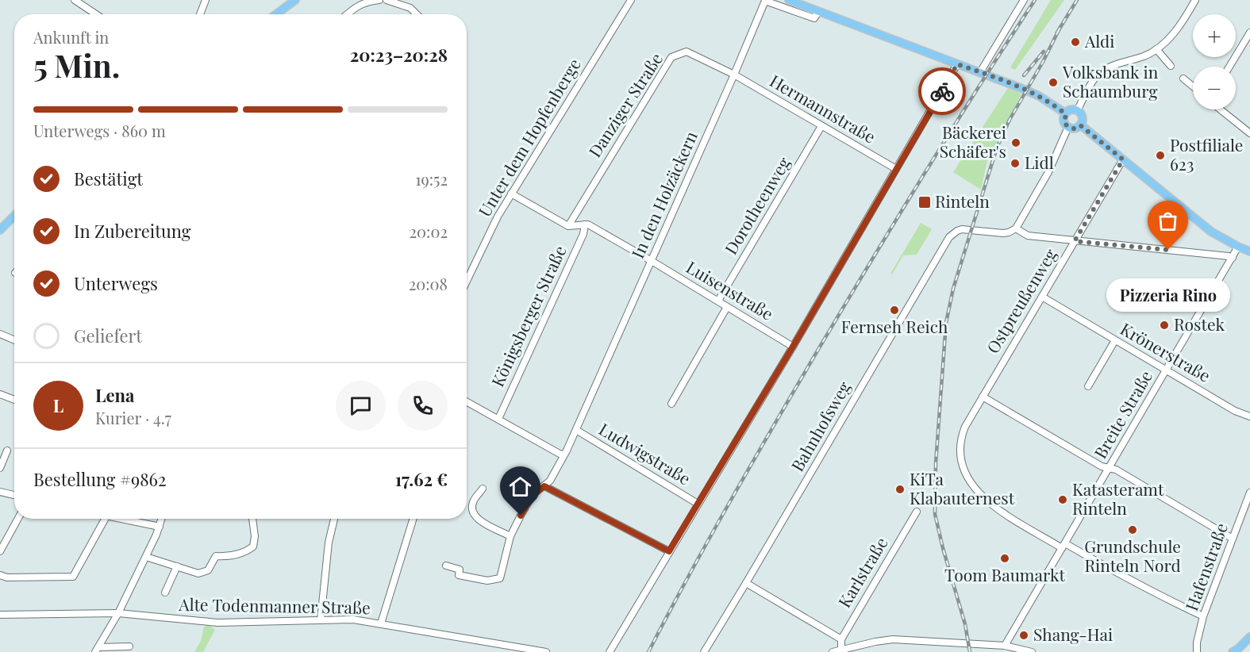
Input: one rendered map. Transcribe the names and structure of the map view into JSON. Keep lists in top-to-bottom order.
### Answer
{
  "streets": {
    "street": [
      "Danziger Straße",
      "Hermannstraße",
      "Unter dem Hopfenberge",
      "In den Holzäckern",
      "Dorotheenweg",
      "Luisenstraße",
      "Ostpreußenweg",
      "Königsberger Straße",
      "Krönerstraße",
      "Breite Straße",
      "Bahnhofsweg",
      "Ludwigstraße",
      "Hafenstraße",
      "Karlstraße",
      "Alte Todenmanner Straße"
    ]
  },
  "crossings": [
    ["Danziger Straße", "Hermannstraße"],
    ["Danziger Straße", "In den Holzäckern"],
    ["Hermannstraße", "In den Holzäckern"],
    ["Hermannstraße", "Dorotheenweg"],
    ["In den Holzäckern", "Luisenstraße"],
    ["In den Holzäckern", "Ludwigstraße"],
    ["Dorotheenweg", "Luisenstraße"],
    ["Luisenstraße", "Königsberger Straße"],
    ["Ostpreußenweg", "Krönerstraße"],
    ["Ostpreußenweg", "Breite Straße"],
    ["Krönerstraße", "Breite Straße"]
  ],
  "places": {
    "other": [
      "Aldi",
      "Volksbank in Schaumburg",
      "Bäckerei Schäfer's",
      "Postfiliale 623",
      "Lidl",
      "Pizzeria Rino",
      "Fernseh Reich",
      "Rostek",
      "KiTa Klabauternest",
      "Katasteramt Rinteln",
      "Grundschule Rinteln Nord",
      "Toom Baumarkt",
      "Shang-Hai"
    ],
    "transit": ["Rinteln"]
  },
  "page": {
    "map_buttons": ["+", "−"],
    "heading": ["5 Min.", "Ankunft in", "20:23–20:28"],
    "panel": [
      "Lena",
      "Kurier · 4.7",
      "Bestellung #9862",
      "17.62 €"
    ],
    "bar": "Unterwegs · 860 m",
    "list": [
      ["Bestätigt", "19:52"],
      ["In Zubereitung", "20:02"],
      ["Unterwegs", "20:08"],
      "Geliefert"
    ],
    "bubble": "Pizzeria Rino",
    "round": "L"
  }
}
